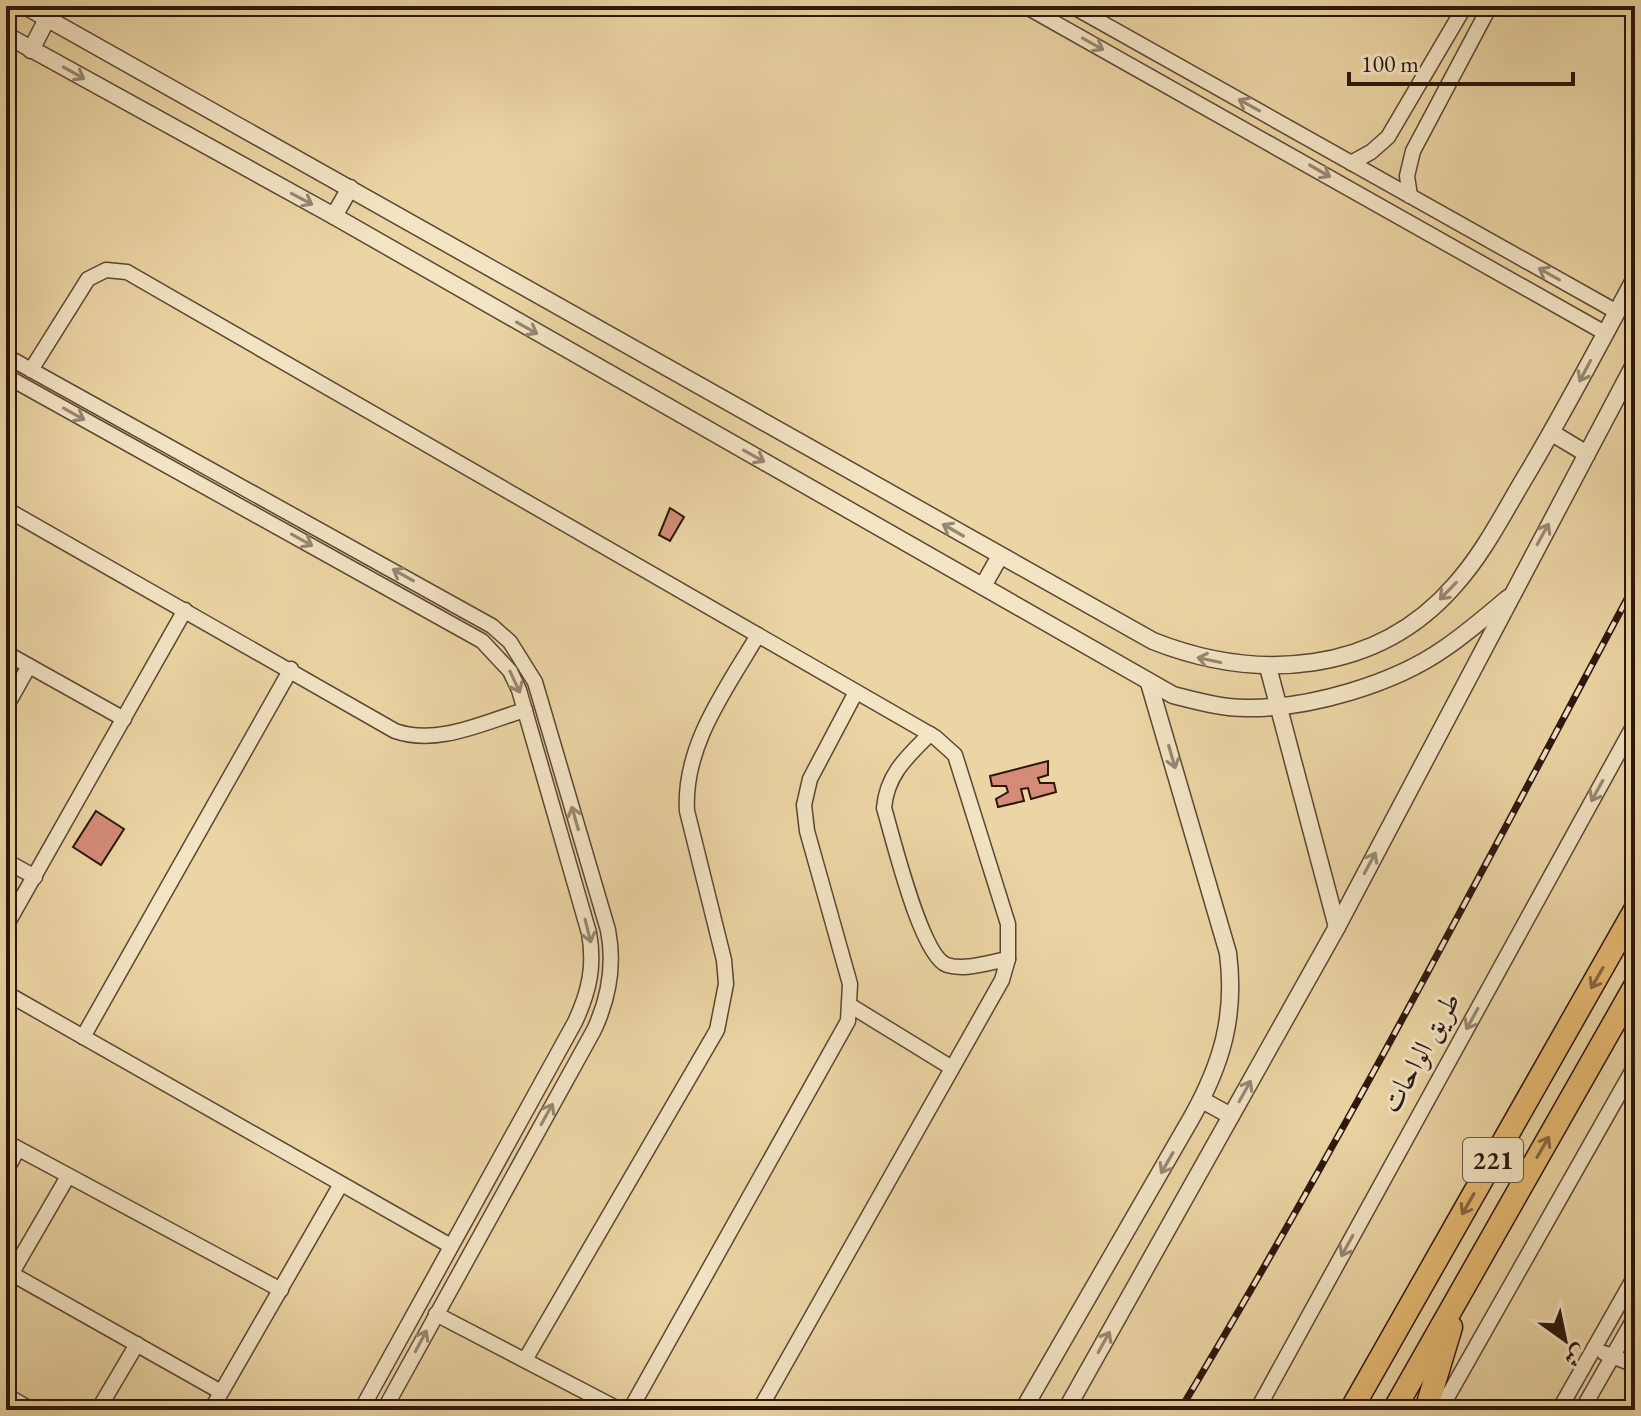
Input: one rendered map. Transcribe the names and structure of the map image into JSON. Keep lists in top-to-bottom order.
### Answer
{
  "streets": {
    "highway": ["221"],
    "street": ["طريق الواحات"]
  },
  "one_way": ["طريق الواحات"],
  "scale_bar": "100 m",
  "north": "bottom right"
}
